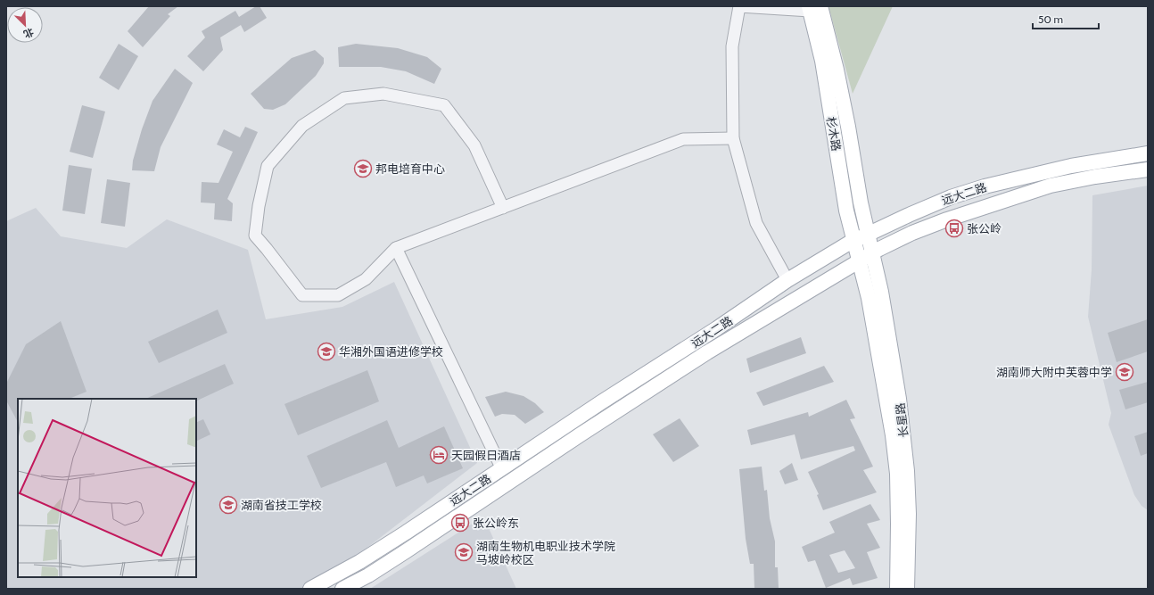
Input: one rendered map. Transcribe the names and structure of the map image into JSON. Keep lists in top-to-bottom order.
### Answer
{
  "streets": {
    "main road": ["杉木路", "远大二路", "长星路"]
  },
  "crossings": [
    ["杉木路", "远大二路"],
    ["杉木路", "长星路"],
    ["远大二路", "长星路"]
  ],
  "places": {
    "school or university": [
      "邦电培育中心",
      "华湘外国语进修学校",
      "湖南师大附中芙蓉中学",
      "湖南省技工学校",
      "湖南生物机电职业技术学院 马坡岭校区"
    ],
    "bus stop": ["张公岭", "张公岭东"],
    "hotel": ["天园假日酒店"]
  },
  "scale_bar": "50 m",
  "north": "bottom right"
}
